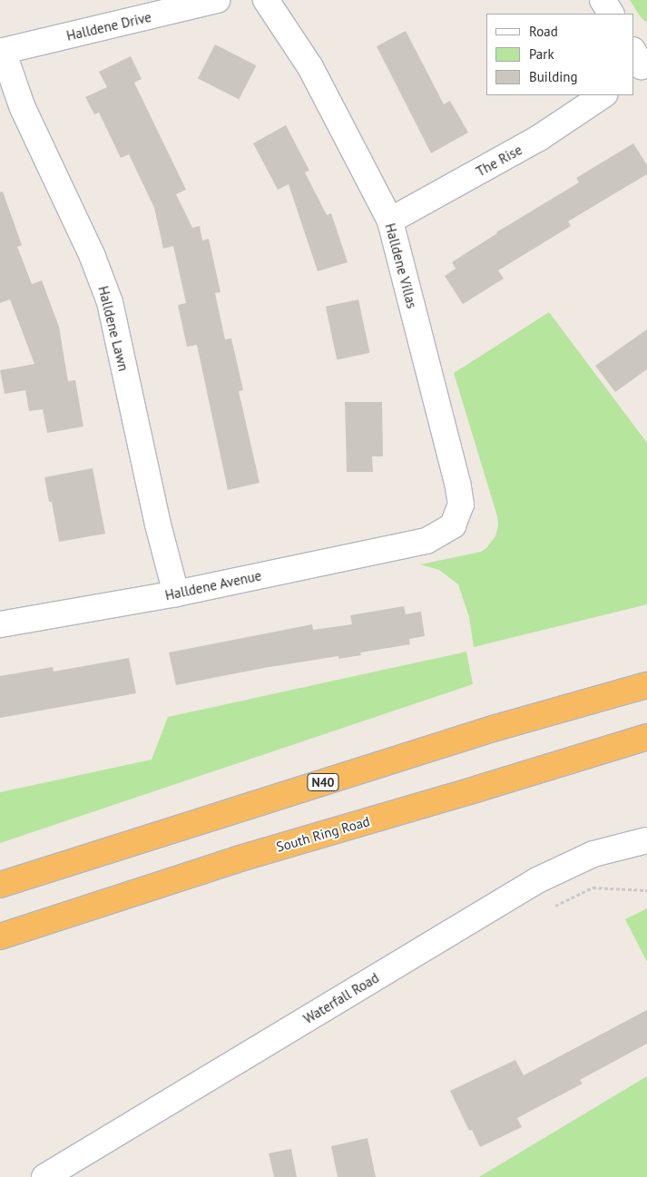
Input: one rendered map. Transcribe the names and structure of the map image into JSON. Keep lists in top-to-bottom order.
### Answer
{
  "streets": {
    "highway": ["N40", "South Ring Road"],
    "street": [
      "Halldene Drive",
      "The Rise",
      "Halldene Villas",
      "Halldene Lawn",
      "Halldene Avenue",
      "Waterfall Road"
    ]
  },
  "crossings": [
    ["Halldene Drive", "Halldene Lawn"],
    ["The Rise", "Halldene Villas"],
    ["Halldene Villas", "Halldene Avenue"],
    ["Halldene Lawn", "Halldene Avenue"]
  ],
  "legend": ["Road", "Park", "Building"]
}
